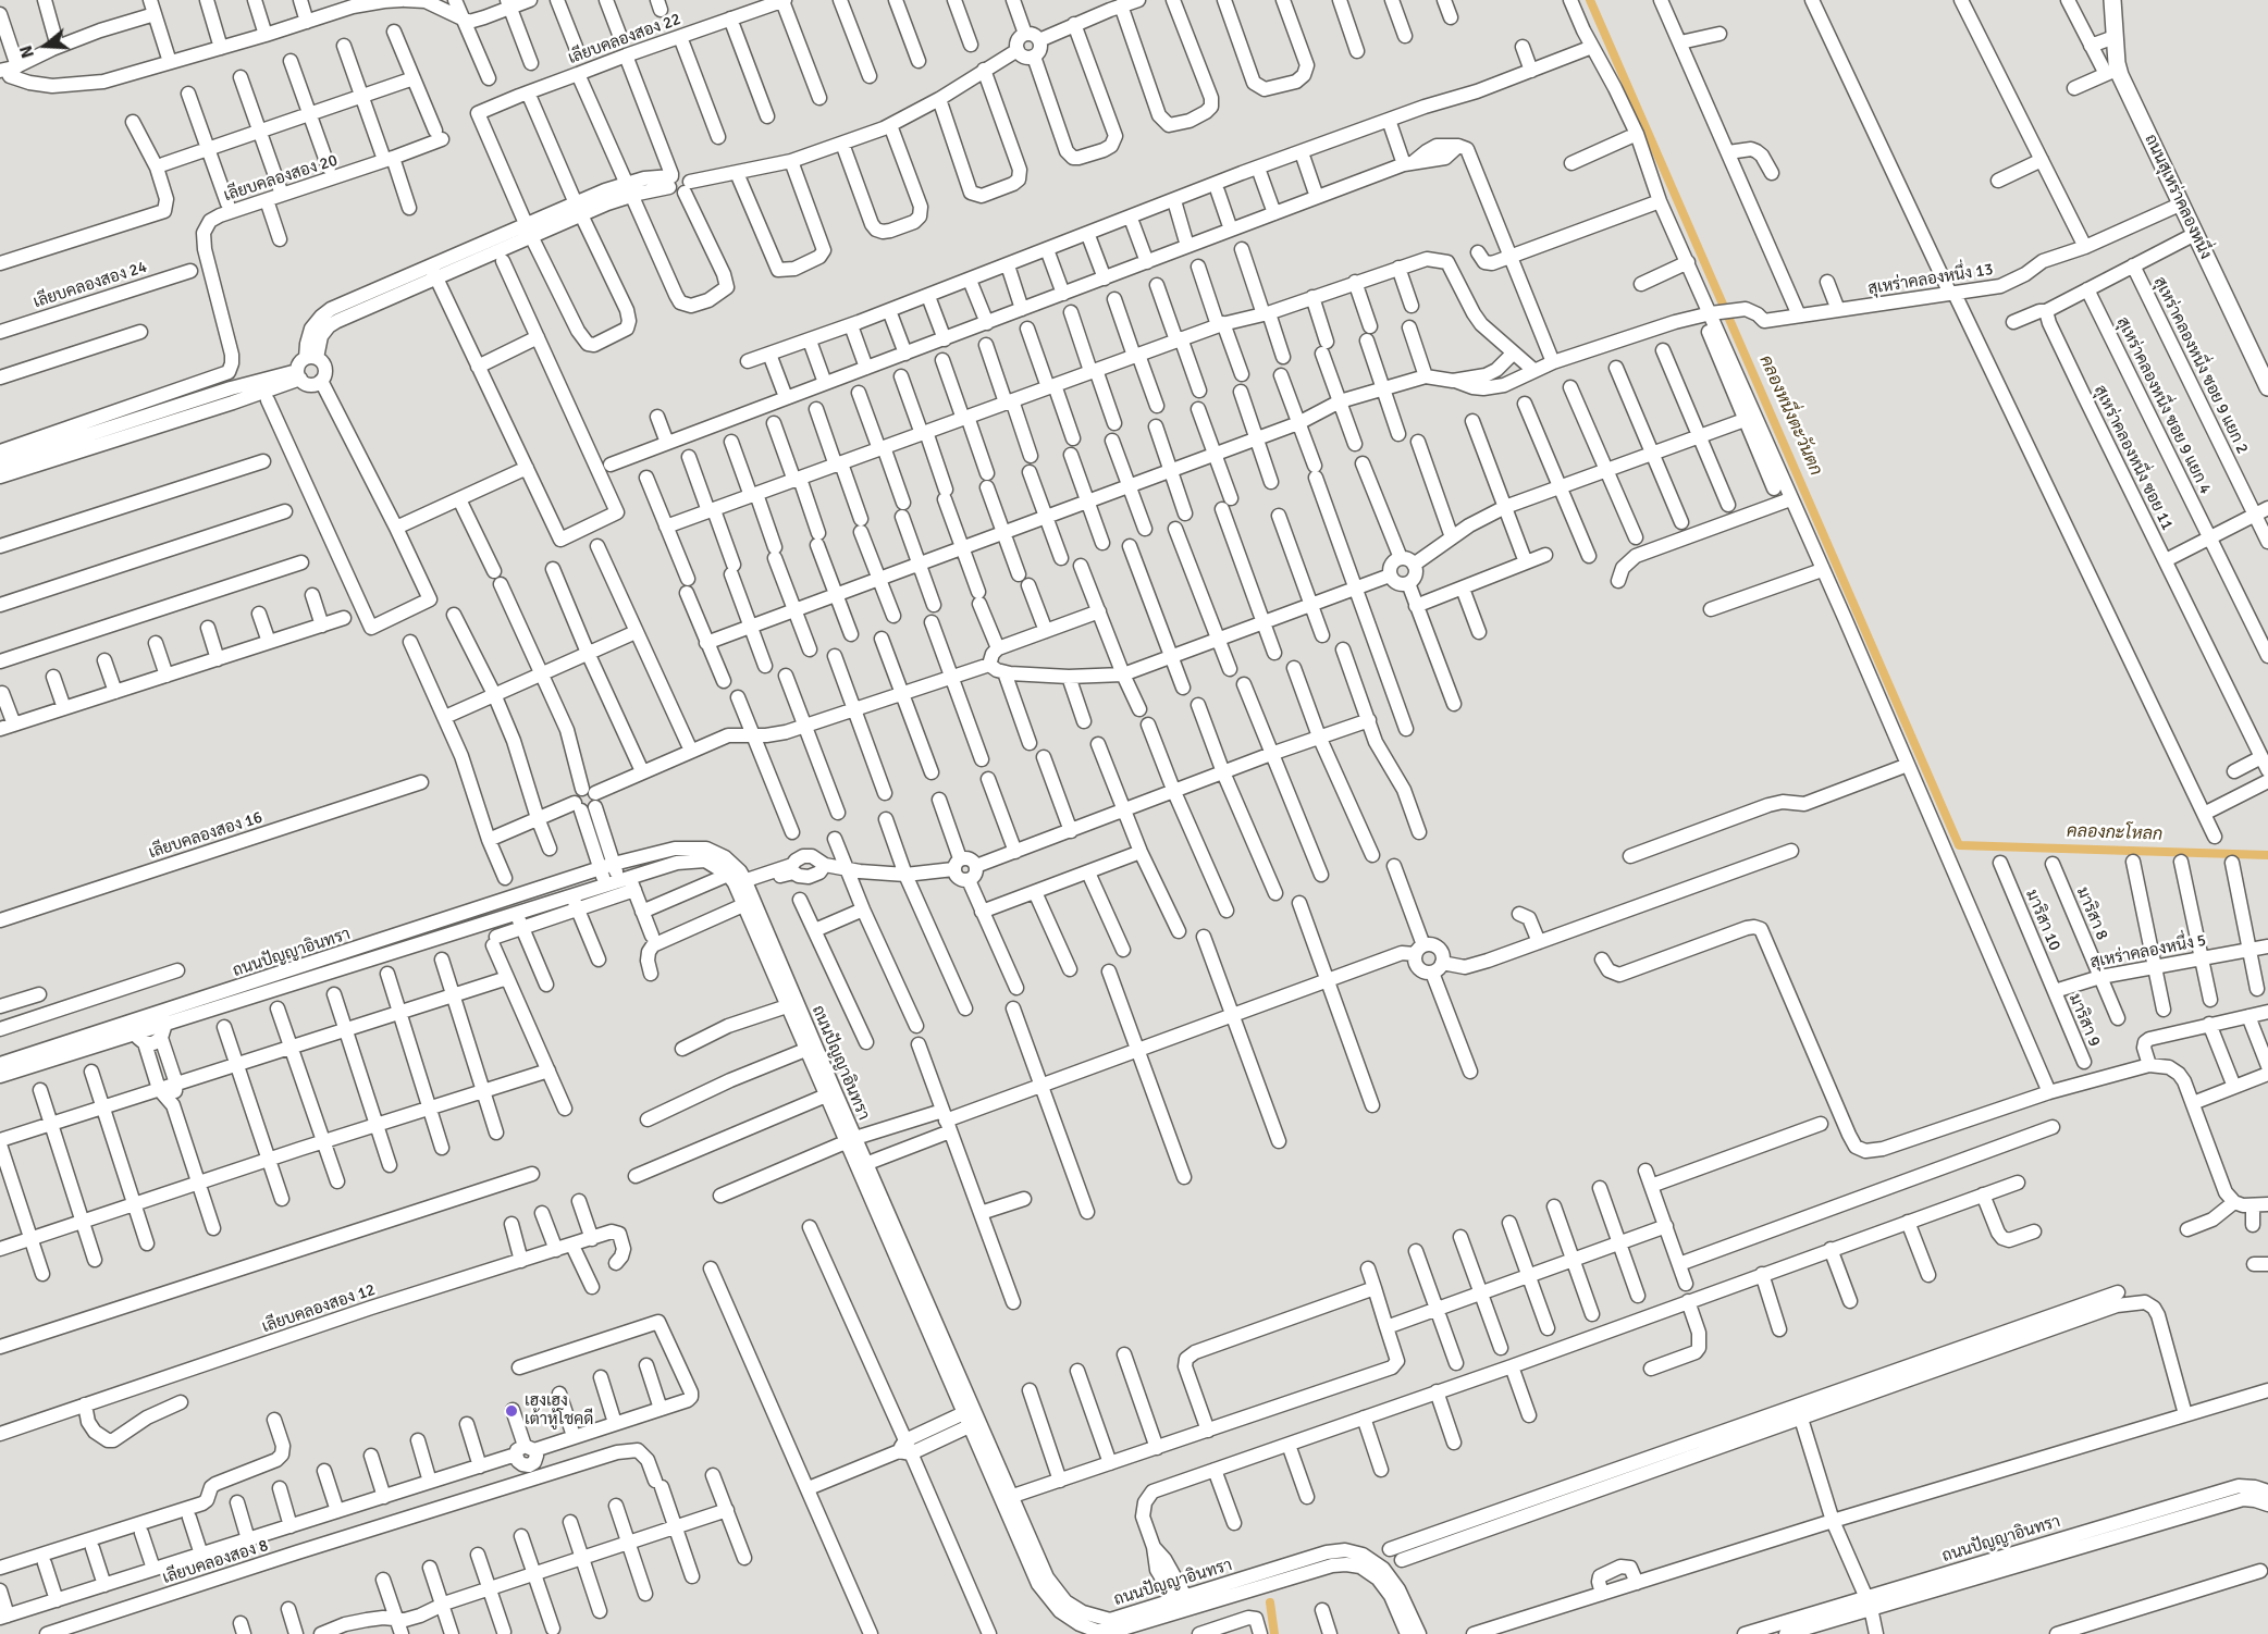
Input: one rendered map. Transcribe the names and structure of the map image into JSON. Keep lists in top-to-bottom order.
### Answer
{
  "streets": {
    "main road": ["ถนนสุเหร่าคลองหนึ่ง"],
    "street": [
      "เลียบคลองสอง 22",
      "เลียบคลองสอง 20",
      "สุเหร่าคลองหนึ่ง 13",
      "เลียบคลองสอง 24",
      "สุเหร่าคลองหนึ่ง ซอย 9 แยก 2",
      "สุเหร่าคลองหนึ่ง ซอย 9 แยก 4",
      "สุเหร่าคลองหนึ่ง ซอย 11",
      "เลียบคลองสอง 16",
      "มาริสา 8",
      "มาริสา 10",
      "สุเหร่าคลองหนึ่ง 5",
      "ถนนปัญญาอินทรา",
      "มาริสา 9",
      "เลียบคลองสอง 12",
      "เลียบคลองสอง 8"
    ]
  },
  "crossings": [
    ["ถนนสุเหร่าคลองหนึ่ง", "สุเหร่าคลองหนึ่ง 13"],
    ["มาริสา 8", "สุเหร่าคลองหนึ่ง 5"],
    ["มาริสา 10", "สุเหร่าคลองหนึ่ง 5"],
    ["มาริสา 10", "มาริสา 9"],
    ["สุเหร่าคลองหนึ่ง 5", "มาริสา 9"]
  ],
  "water": ["คลองหนึ่งตะวันตก", "คลองกะโหลก"],
  "places": ["เฮงเฮง เต้าหู้โชคดี"],
  "north": "left"
}
